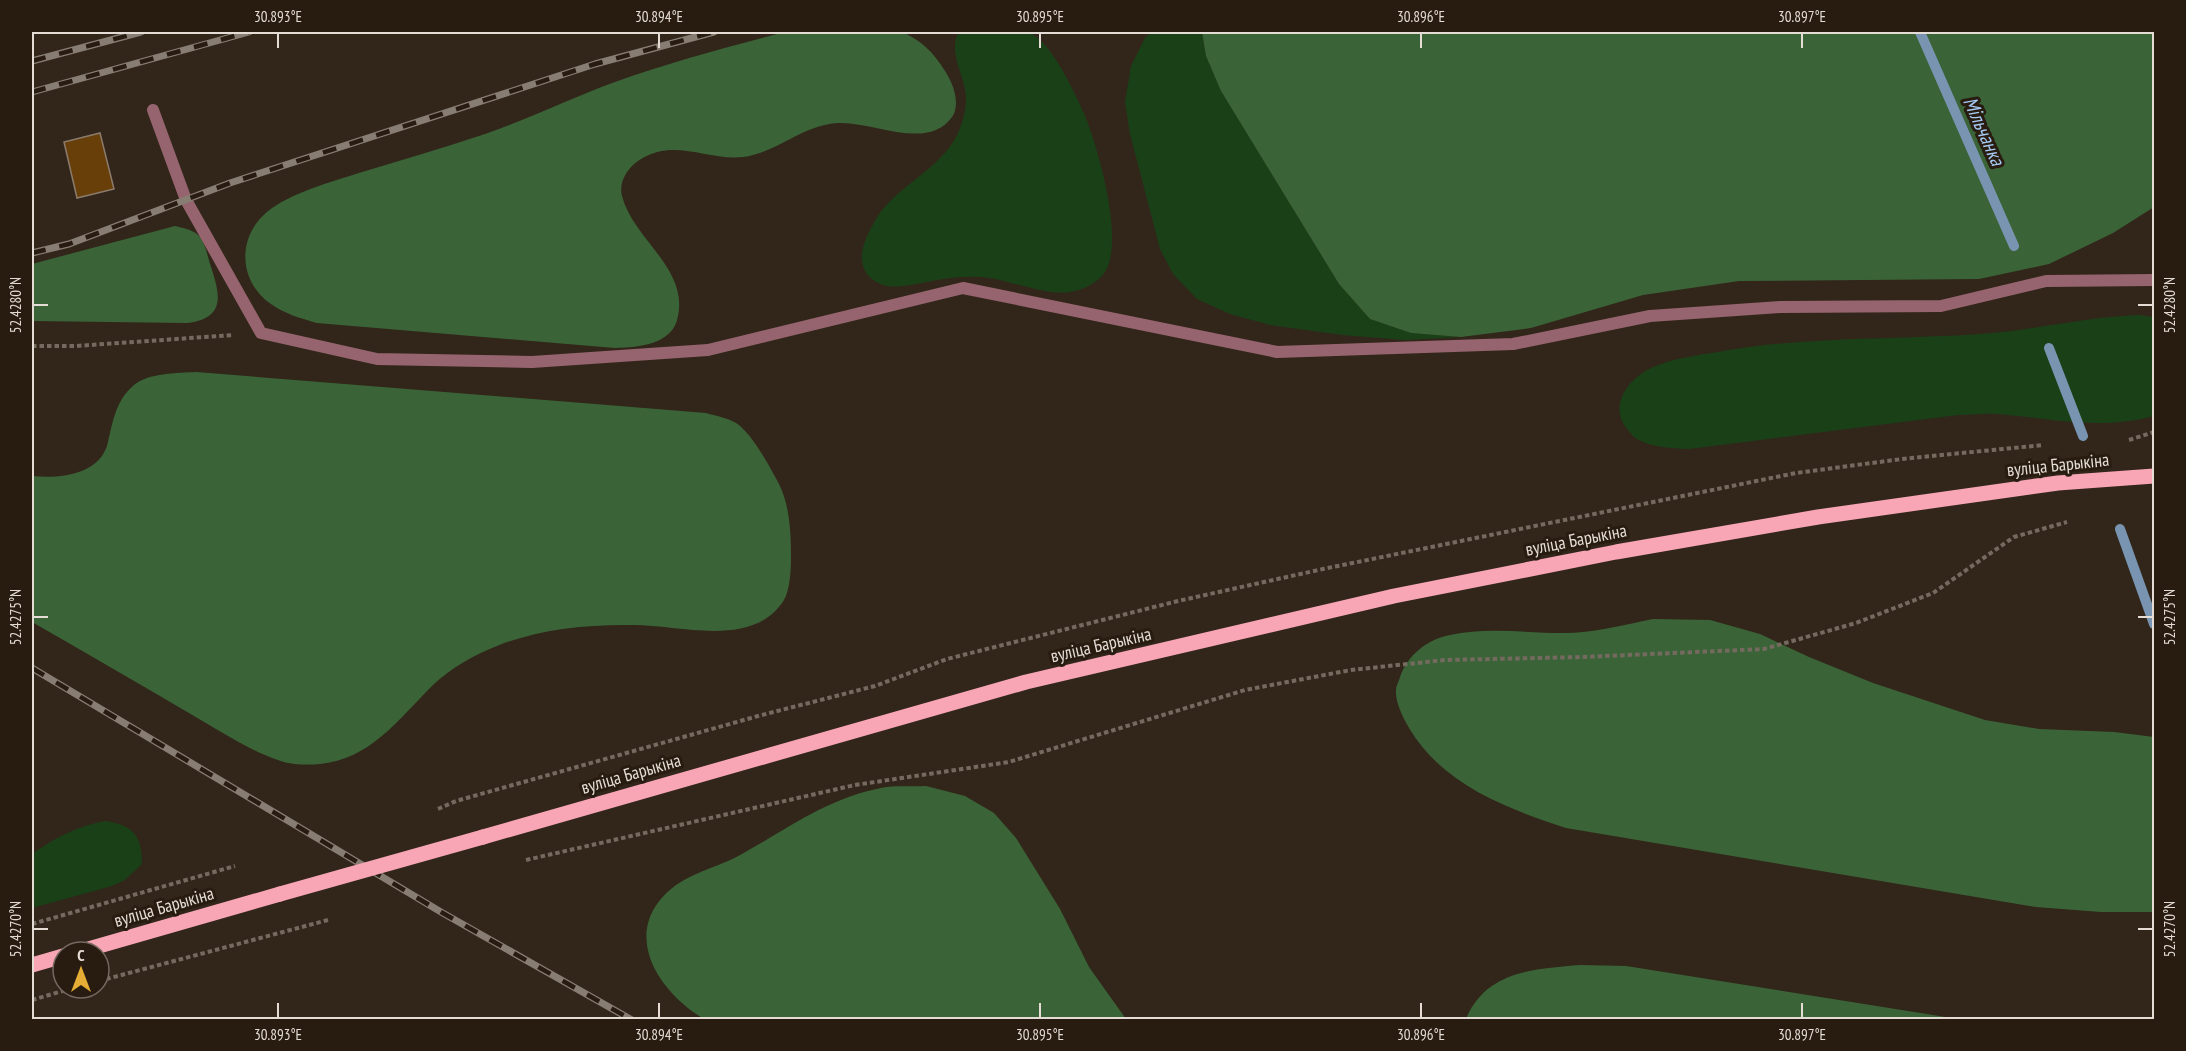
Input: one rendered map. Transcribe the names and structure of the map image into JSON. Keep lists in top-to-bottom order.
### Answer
{
  "streets": {
    "main road": ["вуліца Барыкіна"]
  },
  "water": ["Мільчанка"],
  "north": "top",
  "coordinates": [
    "30.893°E",
    "30.894°E",
    "30.895°E",
    "30.896°E",
    "30.897°E",
    "52.4280°N",
    "52.4275°N",
    "52.4270°N"
  ]
}
